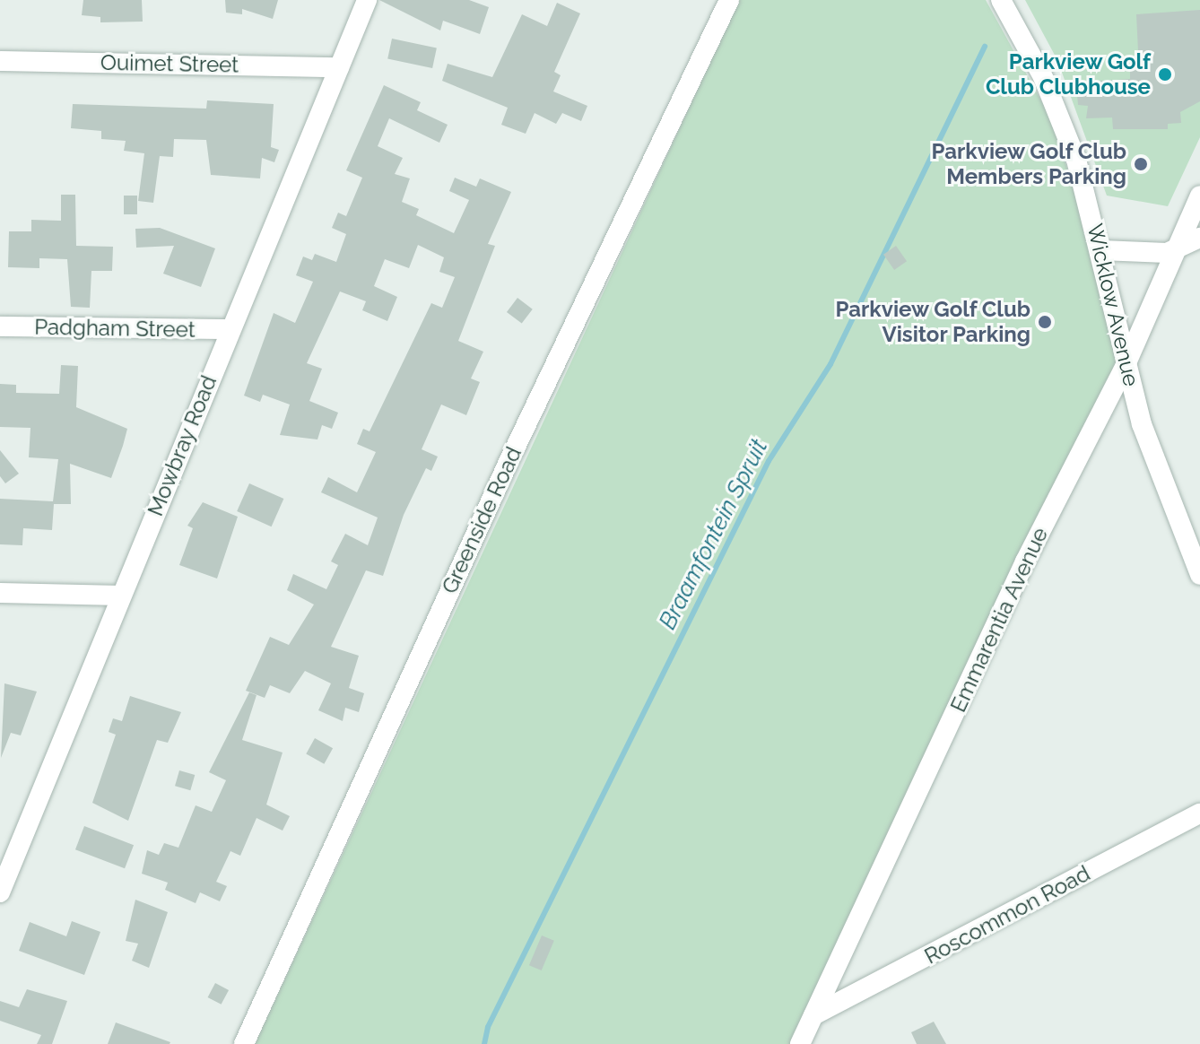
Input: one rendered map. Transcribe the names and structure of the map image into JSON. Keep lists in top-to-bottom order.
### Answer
{
  "streets": {
    "street": [
      "Ouimet Street",
      "Wicklow Avenue",
      "Padgham Street",
      "Mowbray Road",
      "Greenside Road",
      "Emmarentia Avenue",
      "Roscommon Road"
    ]
  },
  "crossings": [
    ["Ouimet Street", "Mowbray Road"],
    ["Wicklow Avenue", "Emmarentia Avenue"],
    ["Padgham Street", "Mowbray Road"],
    ["Emmarentia Avenue", "Roscommon Road"]
  ],
  "water": ["Braamfontein Spruit"],
  "places": ["Parkview Golf Club Clubhouse", "Parkview Golf Club Members Parking", "Parkview Golf Club Visitor Parking"]
}
